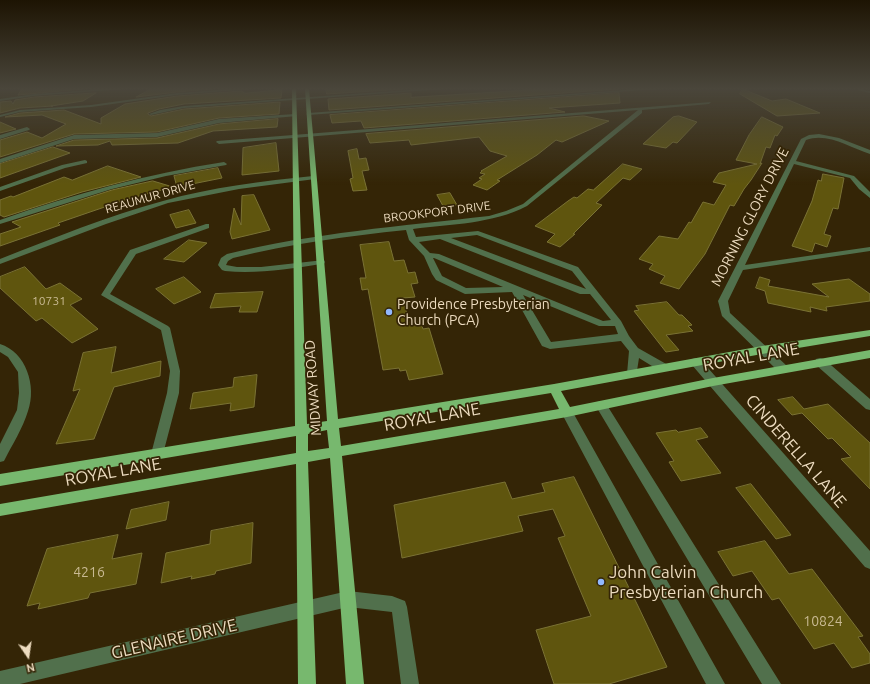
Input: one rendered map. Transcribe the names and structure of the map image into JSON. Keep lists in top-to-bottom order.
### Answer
{
  "streets": {
    "main road": ["ROYAL LANE", "MIDWAY ROAD"],
    "street": [
      "REAUMUR DRIVE",
      "BROOKPORT DRIVE",
      "MORNING GLORY DRIVE",
      "CINDERELLA LANE",
      "GLENAIRE DRIVE"
    ]
  },
  "crossings": [
    ["REAUMUR DRIVE", "MIDWAY ROAD"],
    ["BROOKPORT DRIVE", "MIDWAY ROAD"],
    ["MORNING GLORY DRIVE", "ROYAL LANE"],
    ["ROYAL LANE", "MIDWAY ROAD"],
    ["ROYAL LANE", "CINDERELLA LANE"],
    ["MIDWAY ROAD", "GLENAIRE DRIVE"]
  ],
  "places": ["Providence Presbyterian Church (PCA)", "John Calvin Presbyterian Church"],
  "house_numbers": ["10731", "4216", "10824"],
  "north": "bottom"
}
